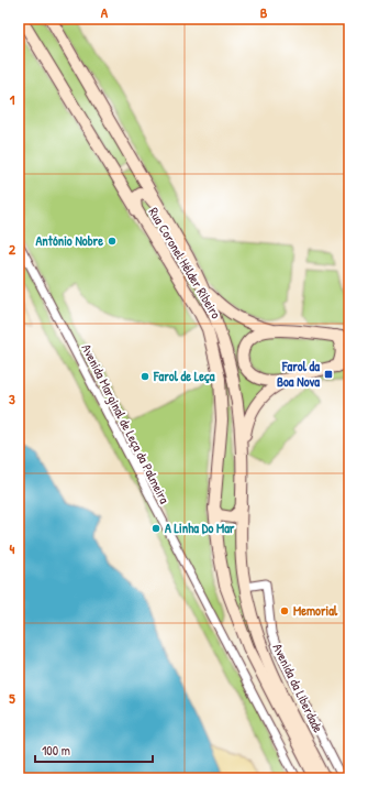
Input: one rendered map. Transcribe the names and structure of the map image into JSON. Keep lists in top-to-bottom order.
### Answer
{
  "streets": {
    "main road": ["Rua Coronel Hélder Ribeiro", "Avenida da Liberdade"],
    "street": ["Avenida Marginal de Leça da Palmeira"]
  },
  "crossings": [
    ["Rua Coronel Hélder Ribeiro", "Avenida da Liberdade"]
  ],
  "places": {
    "other": [
      "António Nobre",
      "Farol de Leça",
      "A Linha Do Mar",
      "Memorial"
    ],
    "transit": ["Farol da Boa Nova"]
  },
  "scale_bar": "100 m",
  "grid": {
    "columns": ["A", "B"],
    "rows": [
      "1",
      "2",
      "3",
      "4",
      "5"
    ]
  }
}
